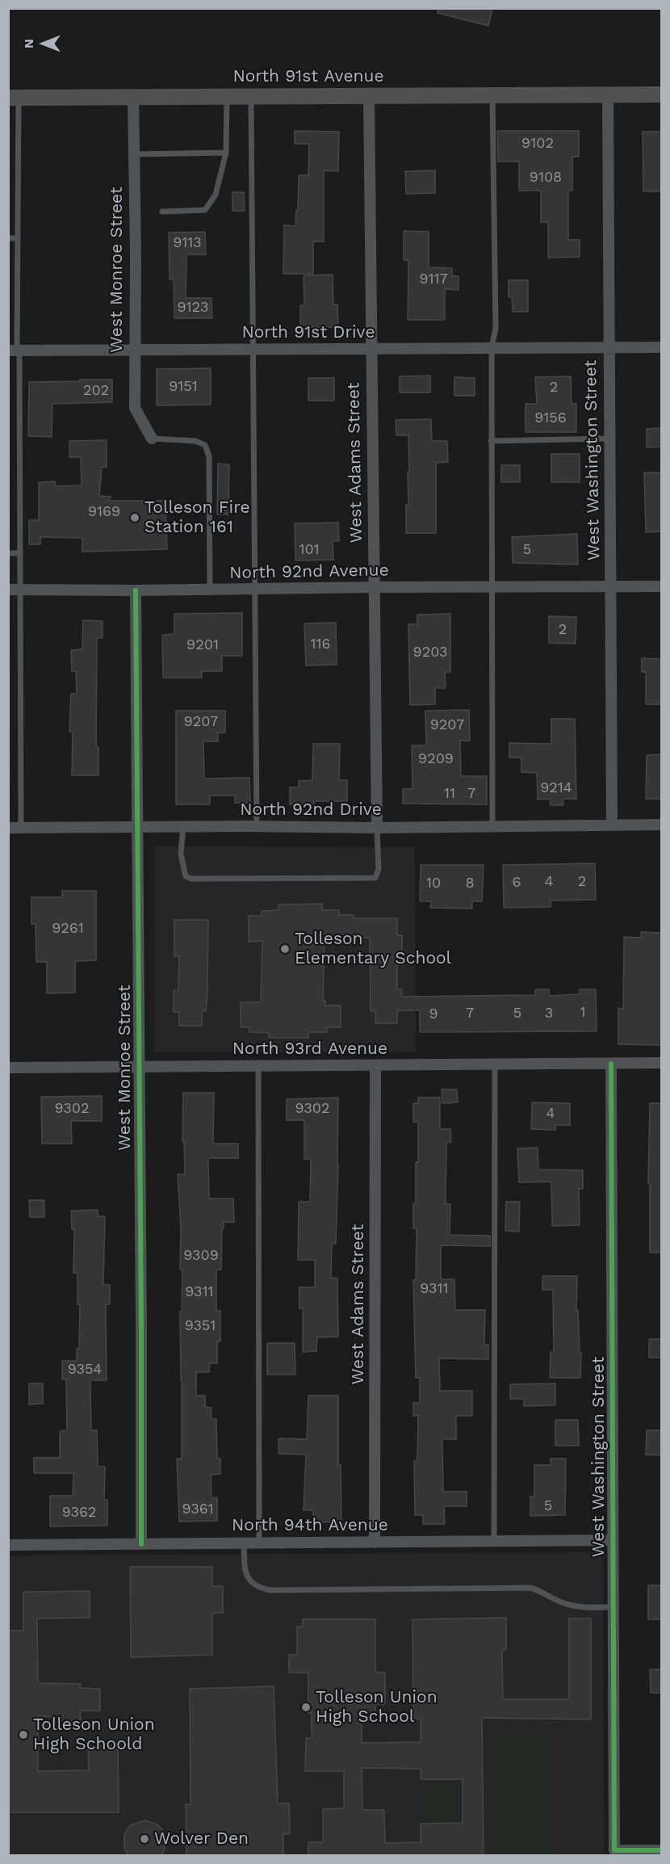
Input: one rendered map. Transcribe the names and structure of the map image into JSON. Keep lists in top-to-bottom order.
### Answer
{
  "streets": {
    "main road": ["North 91st Avenue"],
    "street": [
      "West Monroe Street",
      "North 91st Drive",
      "West Washington Street",
      "West Adams Street",
      "North 92nd Avenue",
      "North 92nd Drive",
      "North 93rd Avenue",
      "North 94th Avenue"
    ]
  },
  "crossings": [
    ["North 91st Avenue", "West Monroe Street"],
    ["North 91st Avenue", "West Washington Street"],
    ["North 91st Avenue", "West Adams Street"],
    ["West Monroe Street", "North 91st Drive"],
    ["West Monroe Street", "North 92nd Avenue"],
    ["West Monroe Street", "North 92nd Drive"],
    ["West Monroe Street", "North 93rd Avenue"],
    ["West Monroe Street", "North 94th Avenue"],
    ["North 91st Drive", "West Washington Street"],
    ["North 91st Drive", "West Adams Street"],
    ["West Washington Street", "North 92nd Avenue"],
    ["West Washington Street", "North 92nd Drive"],
    ["West Washington Street", "North 93rd Avenue"],
    ["West Washington Street", "North 94th Avenue"],
    ["West Adams Street", "North 92nd Avenue"],
    ["West Adams Street", "North 92nd Drive"],
    ["West Adams Street", "North 93rd Avenue"],
    ["West Adams Street", "North 94th Avenue"]
  ],
  "places": [
    "Tolleson Fire Station 161",
    "Tolleson Elementary School",
    "Tolleson Union High School",
    "Tolleson Union High Schoold",
    "Wolver Den"
  ],
  "house_numbers": [
    "9102",
    "9108",
    "9113",
    "9117",
    "9123",
    "9151",
    "2",
    "202",
    "9156",
    "9169",
    "101",
    "5",
    "2",
    "116",
    "9201",
    "9203",
    "9207",
    "9207",
    "9209",
    "9214",
    "11",
    "7",
    "4",
    "2",
    "6",
    "10",
    "8",
    "9261",
    "1",
    "7",
    "5",
    "3",
    "9",
    "9302",
    "9302",
    "4",
    "9309",
    "9311",
    "9311",
    "9351",
    "9354",
    "5",
    "9361",
    "9362"
  ],
  "north": "left"
}
